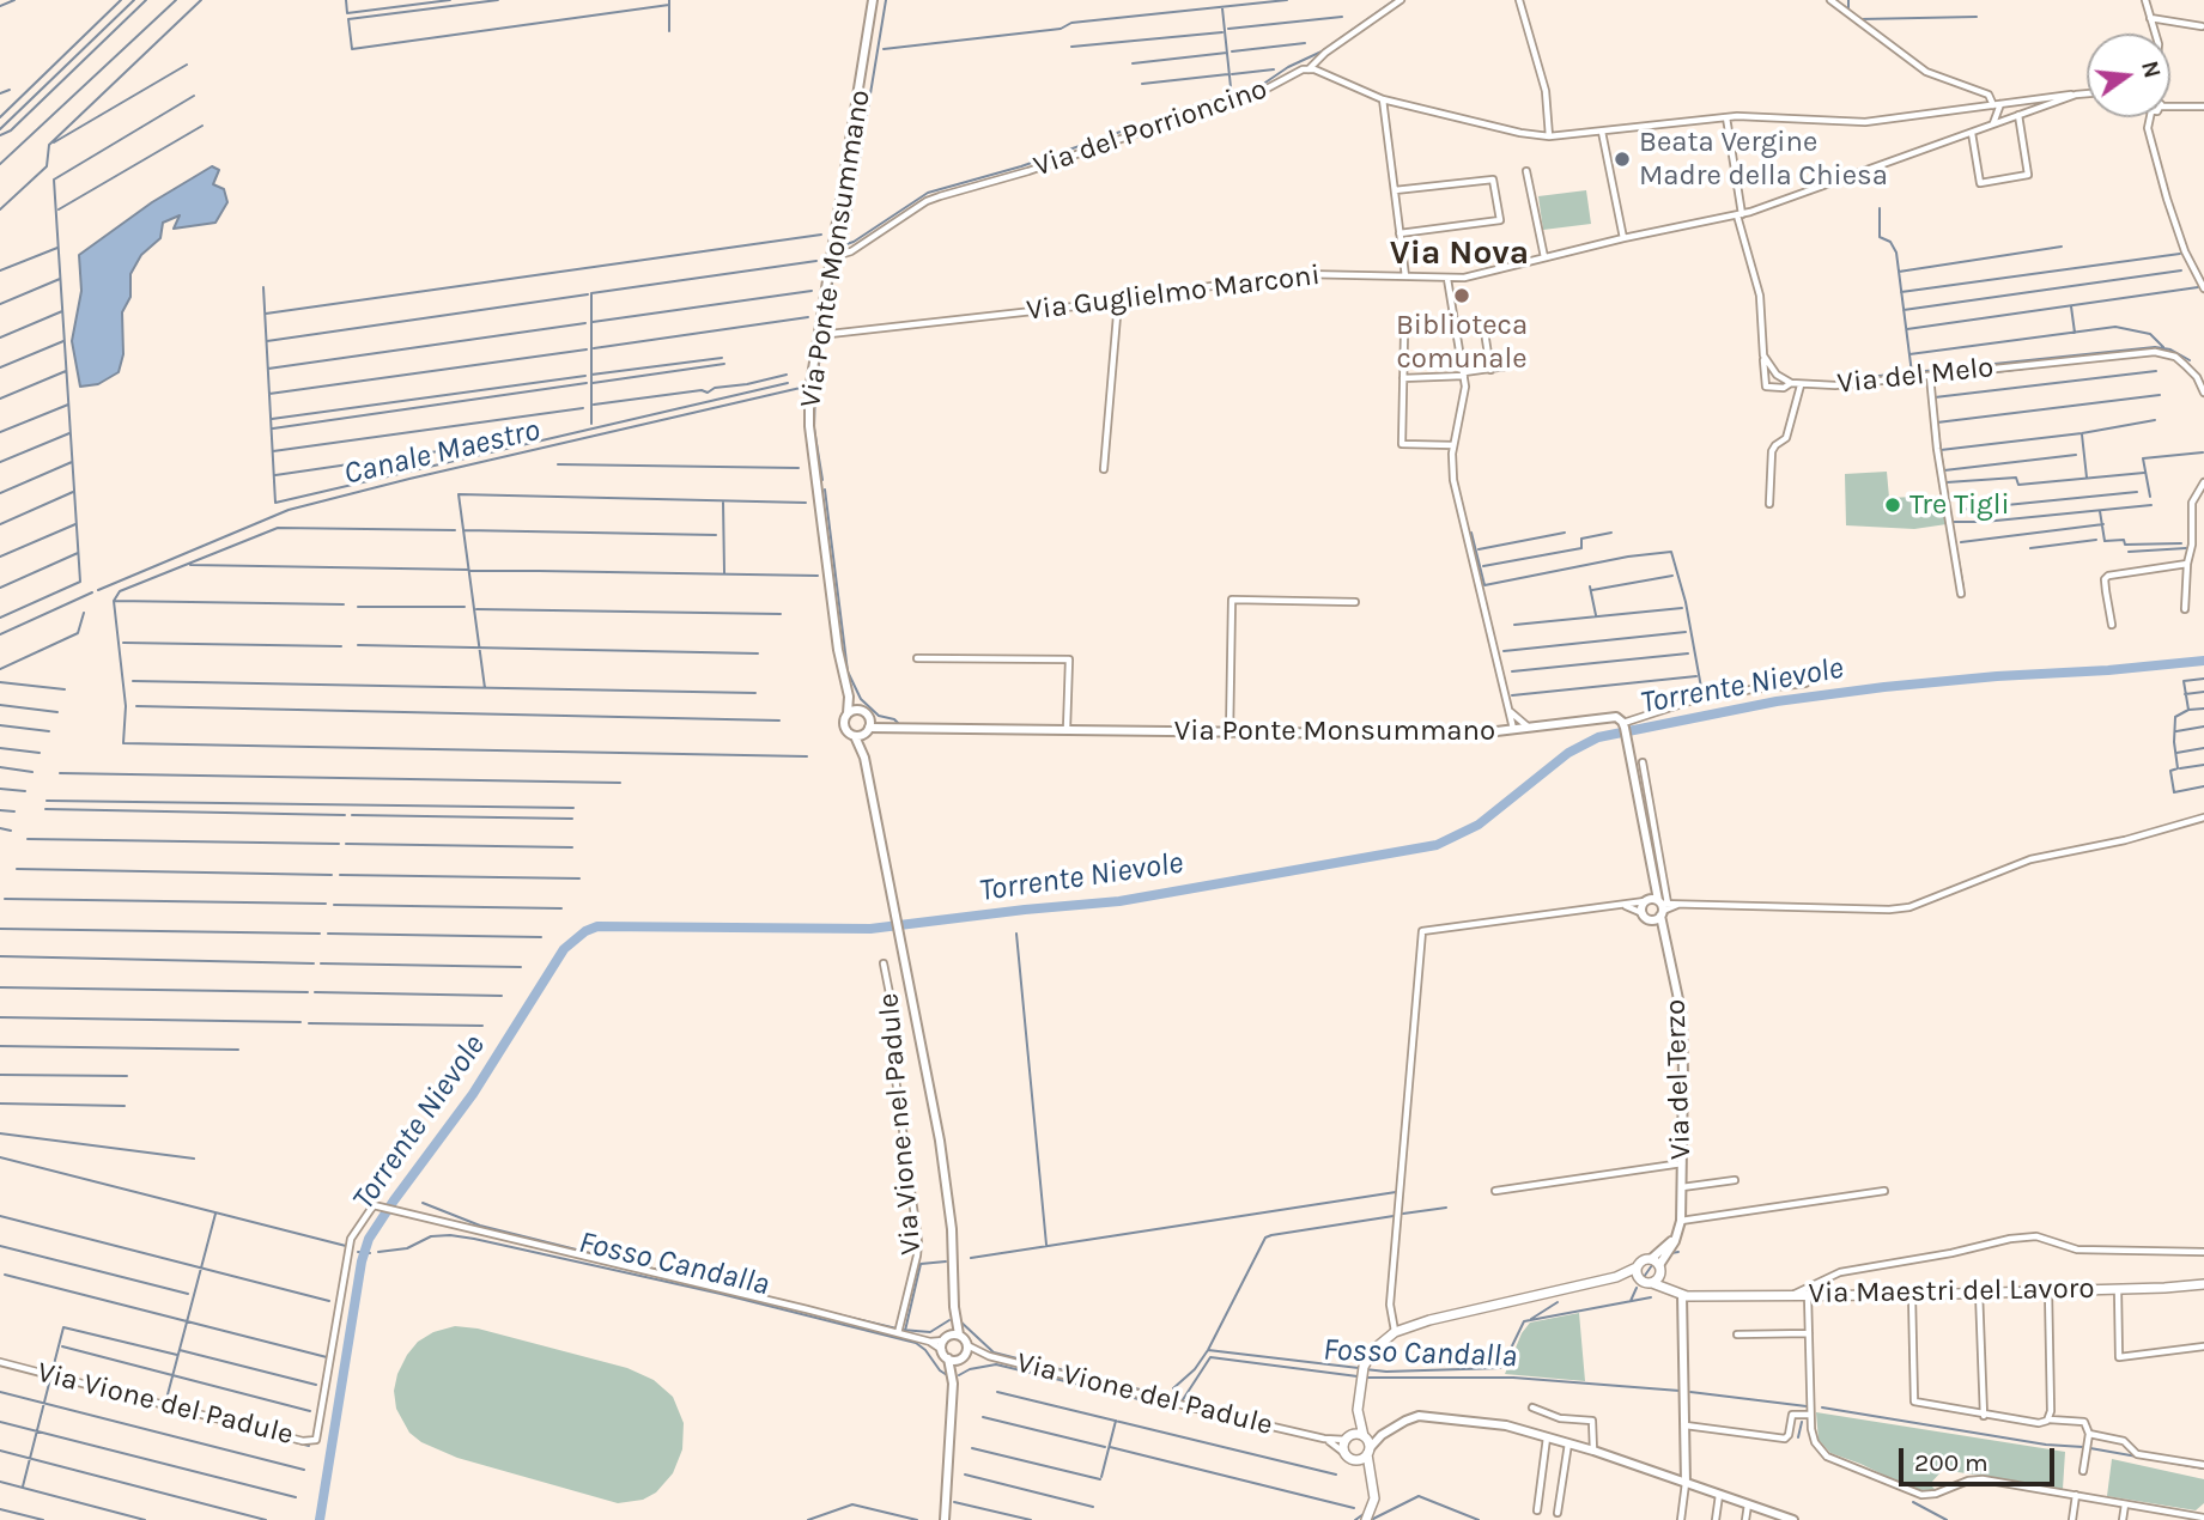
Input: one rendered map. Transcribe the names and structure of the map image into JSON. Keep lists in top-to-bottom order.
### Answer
{
  "streets": {
    "main road": ["Via Maestri del Lavoro"],
    "street": [
      "Via del Porrioncino",
      "Via Ponte Monsummano",
      "Via Guglielmo Marconi",
      "Via del Melo",
      "Via del Terzo",
      "Via Vione nel Padule",
      "Via Vione del Padule"
    ]
  },
  "crossings": [
    ["Via del Porrioncino", "Via Ponte Monsummano"],
    ["Via Ponte Monsummano", "Via Guglielmo Marconi"],
    ["Via Vione nel Padule", "Via Vione del Padule"]
  ],
  "districts": ["Via Nova"],
  "water": ["Canale Maestro", "Torrente Nievole", "Fosso Candalla"],
  "places": ["Beata Vergine Madre della Chiesa", "Biblioteca comunale", "Tre Tigli"],
  "scale_bar": "200 m",
  "north": "right"
}
